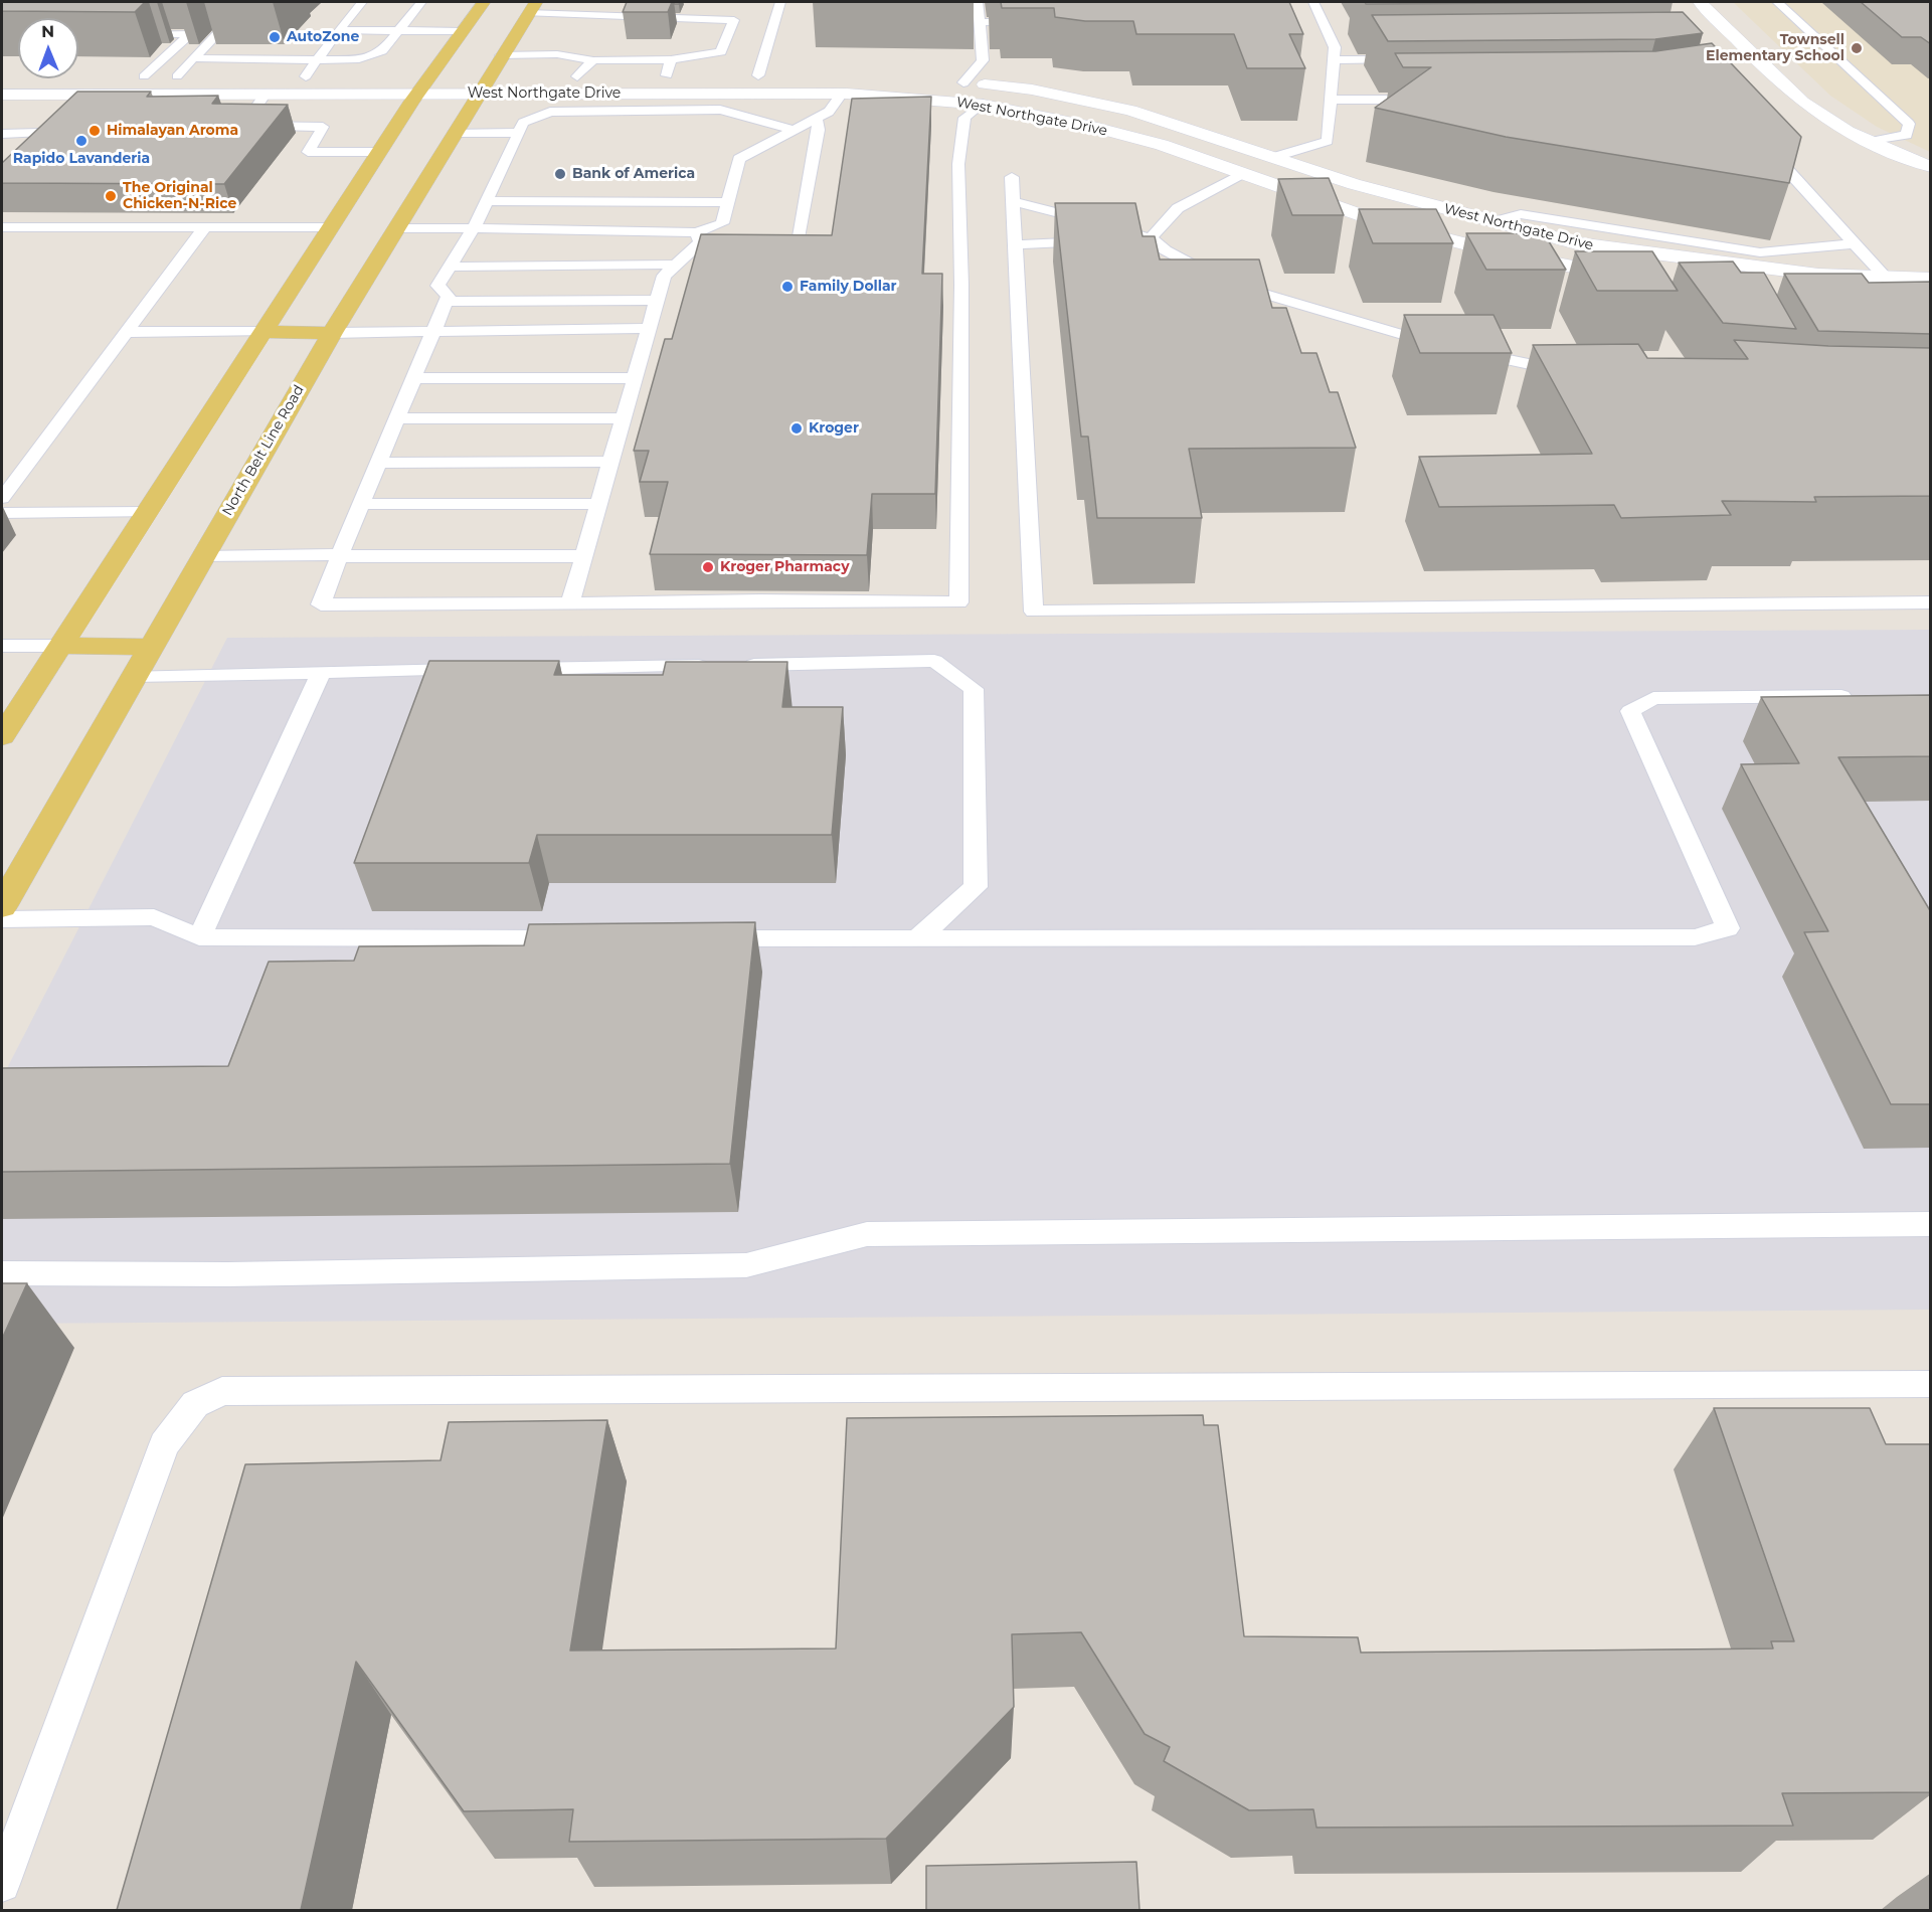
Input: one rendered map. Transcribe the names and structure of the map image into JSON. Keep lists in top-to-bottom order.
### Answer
{
  "streets": {
    "main road": ["West Northgate Drive", "North Belt Line Road"]
  },
  "crossings": [
    ["West Northgate Drive", "North Belt Line Road"]
  ],
  "places": [
    "AutoZone",
    "Townsell Elementary School",
    "Himalayan Aroma",
    "Rapido Lavanderia",
    "Bank of America",
    "The Original Chicken-N-Rice",
    "Family Dollar",
    "Kroger",
    "Kroger Pharmacy"
  ],
  "north": "top"
}
